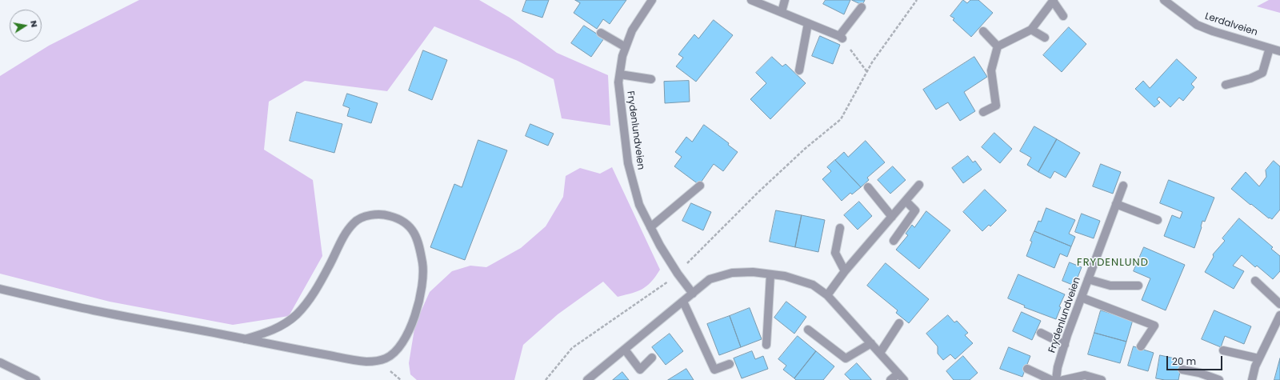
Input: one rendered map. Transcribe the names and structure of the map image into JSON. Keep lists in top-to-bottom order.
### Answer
{
  "streets": {
    "street": ["Lerdalveien", "Frydenlundveien"]
  },
  "districts": ["FRYDENLUND"],
  "scale_bar": "20 m",
  "north": "right"
}
